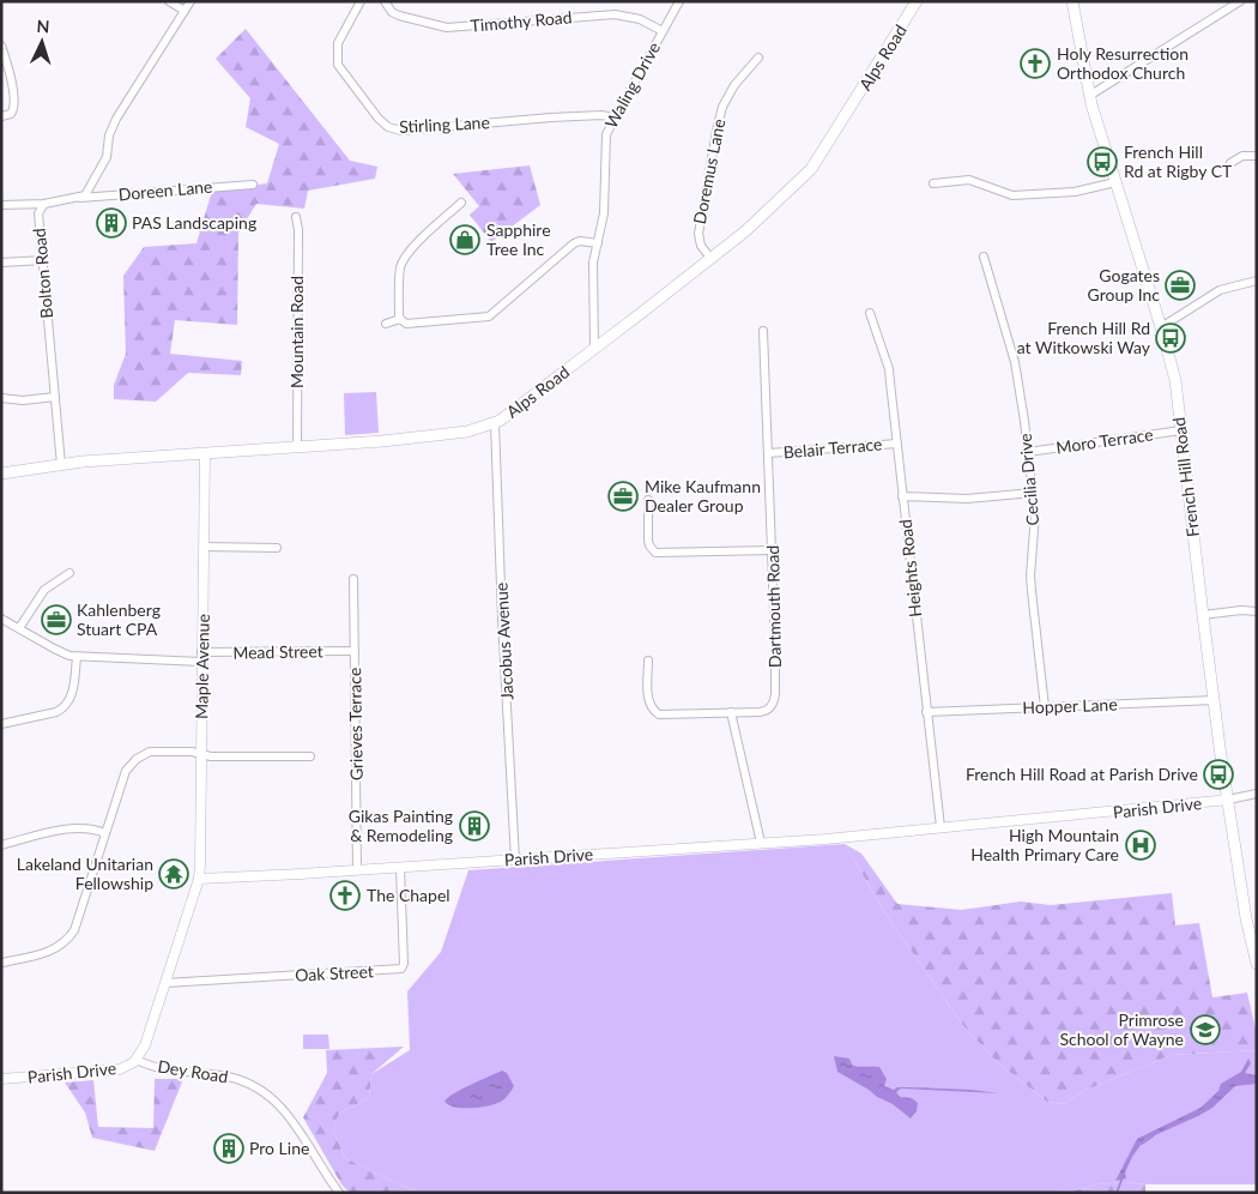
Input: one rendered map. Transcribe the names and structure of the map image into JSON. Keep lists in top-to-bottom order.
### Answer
{
  "streets": {
    "main road": ["Alps Road", "French Hill Road"],
    "street": [
      "Timothy Road",
      "Waling Drive",
      "Stirling Lane",
      "Doremus Lane",
      "Doreen Lane",
      "Bolton Road",
      "Mountain Road",
      "Moro Terrace",
      "Belair Terrace",
      "Cecilia Drive",
      "Heights Road",
      "Dartmouth Road",
      "Jacobus Avenue",
      "Mead Street",
      "Maple Avenue",
      "Hopper Lane",
      "Grieves Terrace",
      "Parish Drive",
      "Oak Street",
      "Dey Road"
    ]
  },
  "crossings": [
    ["Timothy Road", "Waling Drive"],
    ["Alps Road", "Waling Drive"],
    ["Alps Road", "Doremus Lane"],
    ["Alps Road", "Bolton Road"],
    ["Alps Road", "Mountain Road"],
    ["Alps Road", "Jacobus Avenue"],
    ["Alps Road", "Maple Avenue"],
    ["Waling Drive", "Stirling Lane"],
    ["Doreen Lane", "Bolton Road"],
    ["Moro Terrace", "French Hill Road"],
    ["Moro Terrace", "Cecilia Drive"],
    ["Belair Terrace", "Heights Road"],
    ["Belair Terrace", "Dartmouth Road"],
    ["French Hill Road", "Hopper Lane"],
    ["French Hill Road", "Parish Drive"],
    ["Cecilia Drive", "Hopper Lane"],
    ["Heights Road", "Hopper Lane"],
    ["Heights Road", "Parish Drive"],
    ["Jacobus Avenue", "Parish Drive"],
    ["Mead Street", "Maple Avenue"],
    ["Mead Street", "Grieves Terrace"],
    ["Maple Avenue", "Parish Drive"],
    ["Grieves Terrace", "Parish Drive"],
    ["Parish Drive", "Oak Street"],
    ["Parish Drive", "Dey Road"]
  ],
  "places": {
    "church": ["Holy Resurrection Orthodox Church", "The Chapel"],
    "bus stop": ["French Hill Rd at Rigby CT", "French Hill Rd at Witkowski Way", "French Hill Road at Parish Drive"],
    "building": ["PAS Landscaping", "Gikas Painting & Remodeling", "Pro Line"],
    "shop": ["Sapphire Tree Inc"],
    "office": ["Gogates Group Inc", "Mike Kaufmann Dealer Group", "Kahlenberg Stuart CPA"],
    "hospital": ["High Mountain Health Primary Care"],
    "temple": ["Lakeland Unitarian Fellowship"],
    "school or university": ["Primrose School of Wayne"]
  },
  "north": "top"
}
